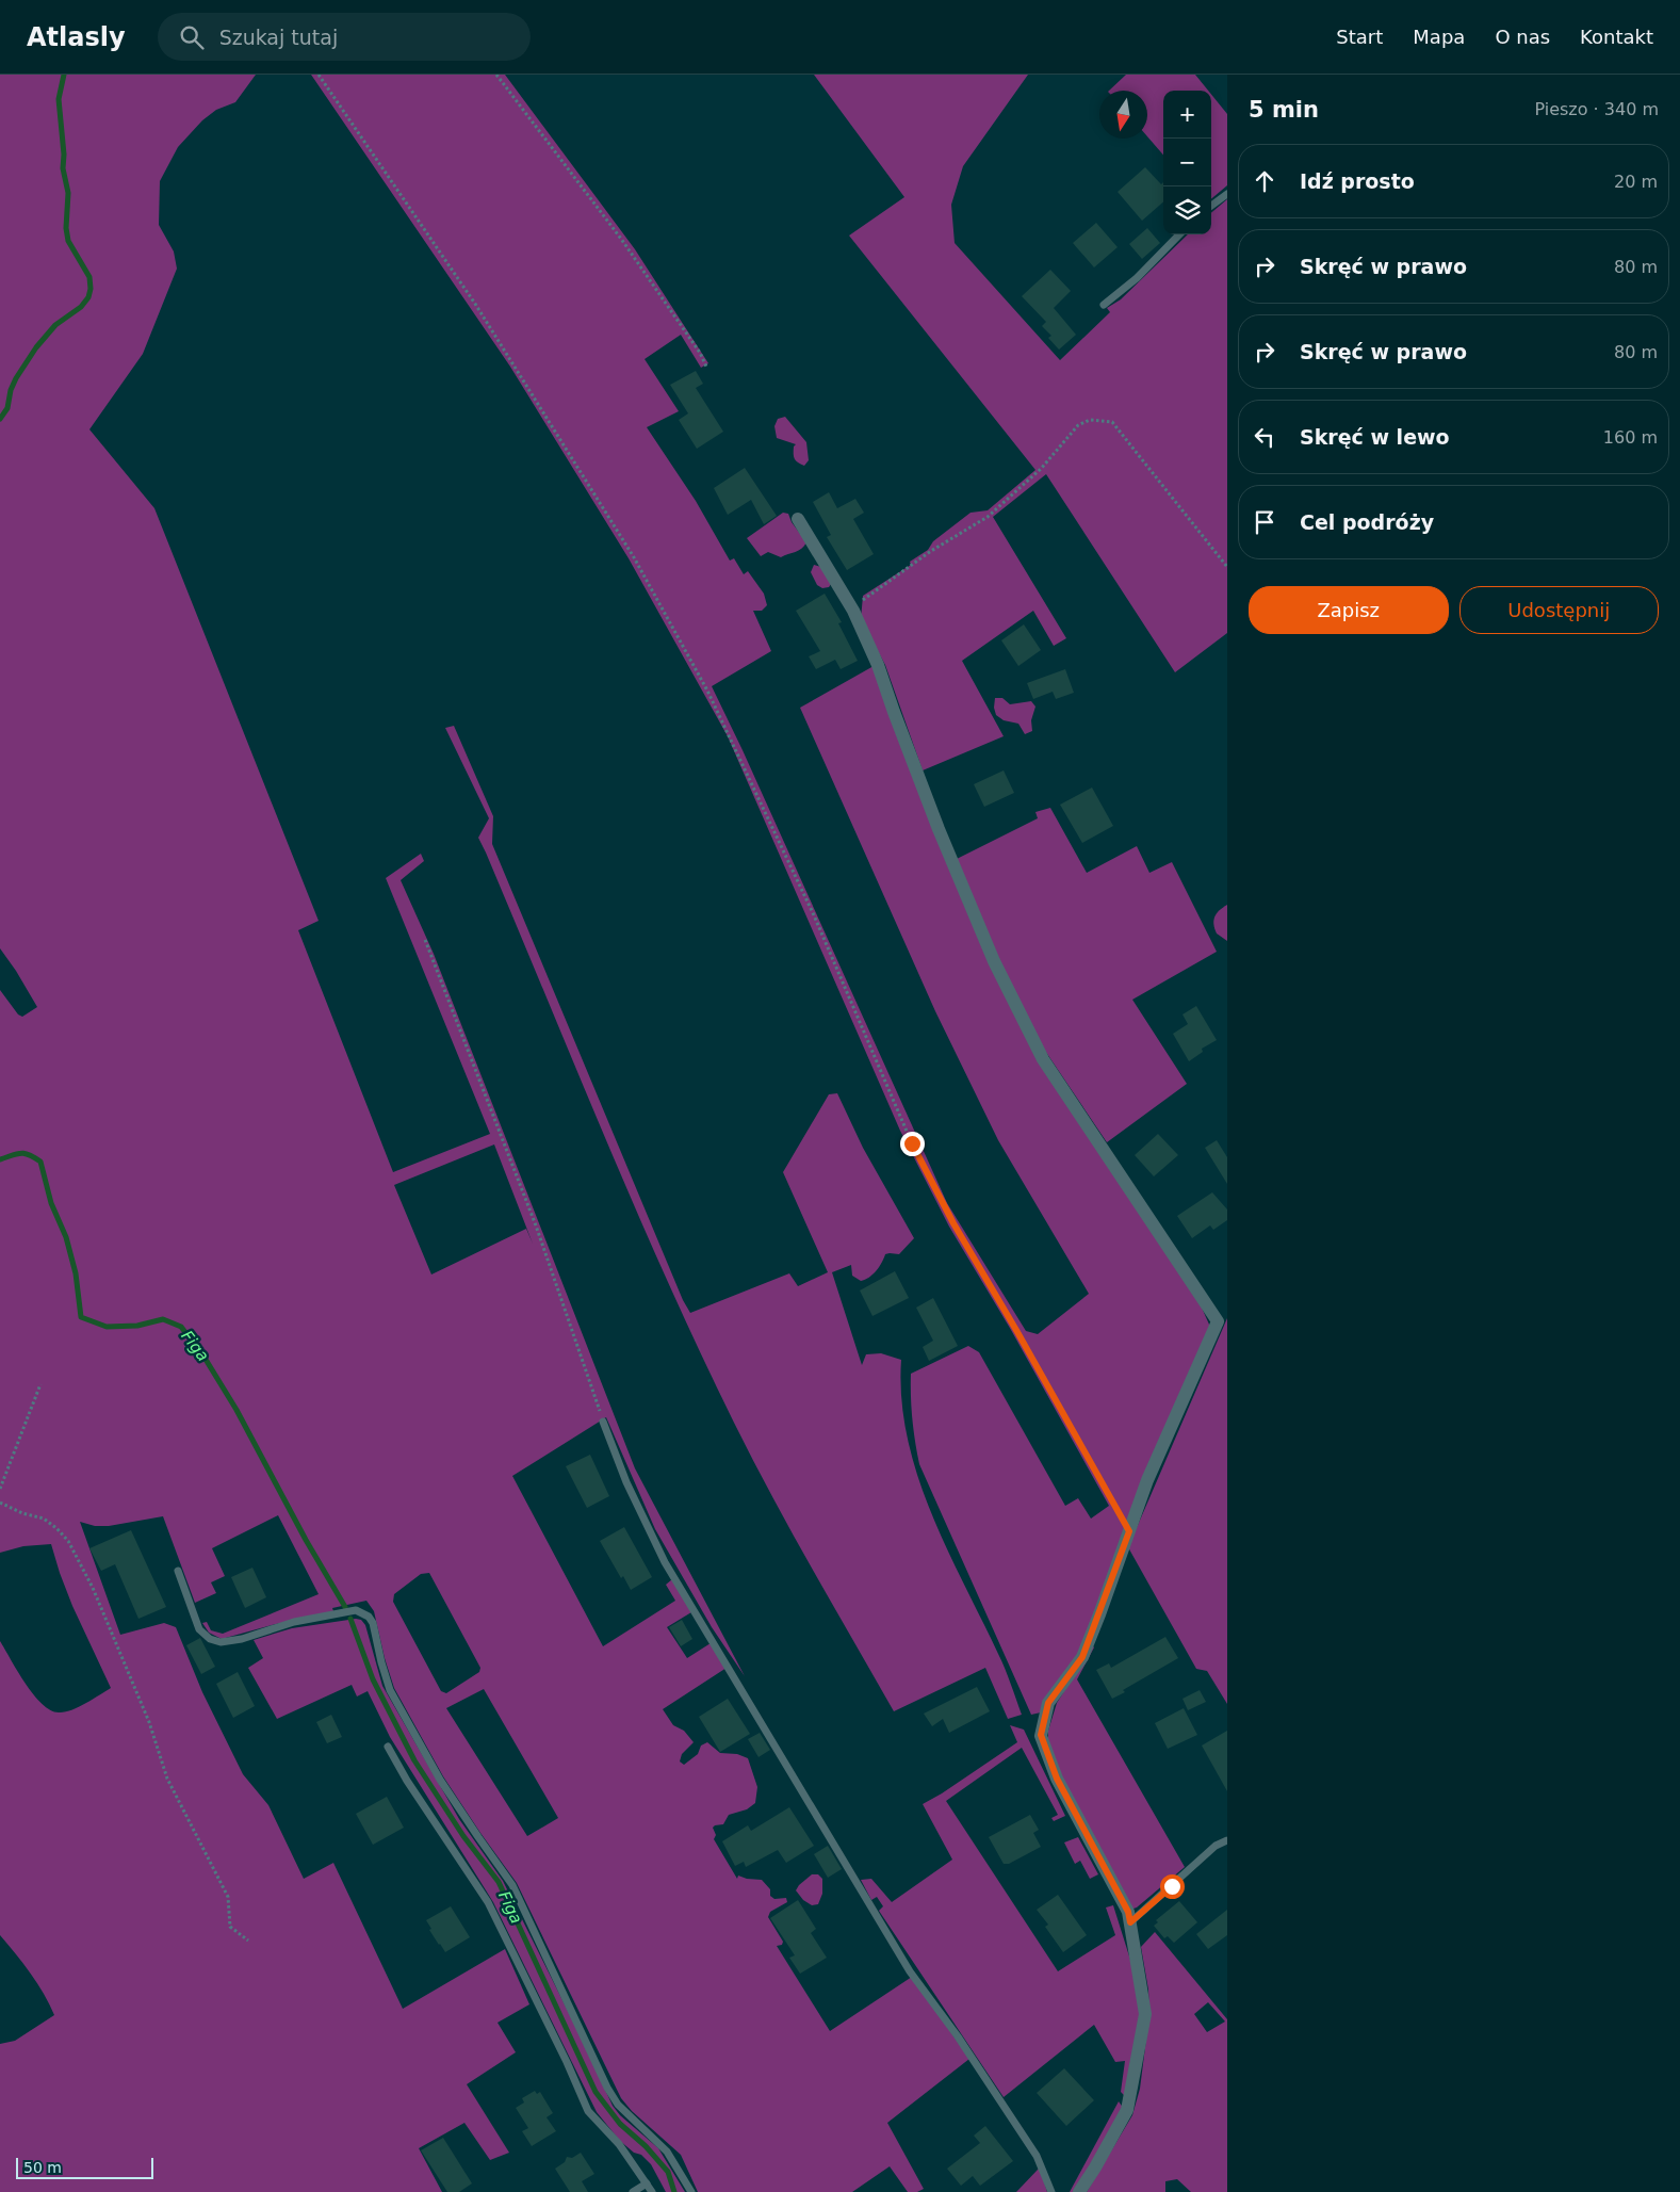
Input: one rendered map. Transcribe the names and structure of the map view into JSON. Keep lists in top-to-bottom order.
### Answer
{
  "water": ["Figa"],
  "scale_bar": "50 m",
  "north": "bottom",
  "page": {
    "header": "Atlasly",
    "search": "Szukaj tutaj",
    "nav": [
      "Start",
      "Mapa",
      "O nas",
      "Kontakt"
    ],
    "heading": ["5 min", "Pieszo · 340 m"],
    "map_buttons": ["+", "−"],
    "list": [
      ["Idź prosto", "20 m"],
      ["Skręć w prawo", "80 m"],
      ["Skręć w prawo", "80 m"],
      ["Skręć w lewo", "160 m"],
      "Cel podróży"
    ],
    "buttons": ["Zapisz", "Udostępnij"],
    "scale": "50 m"
  }
}
